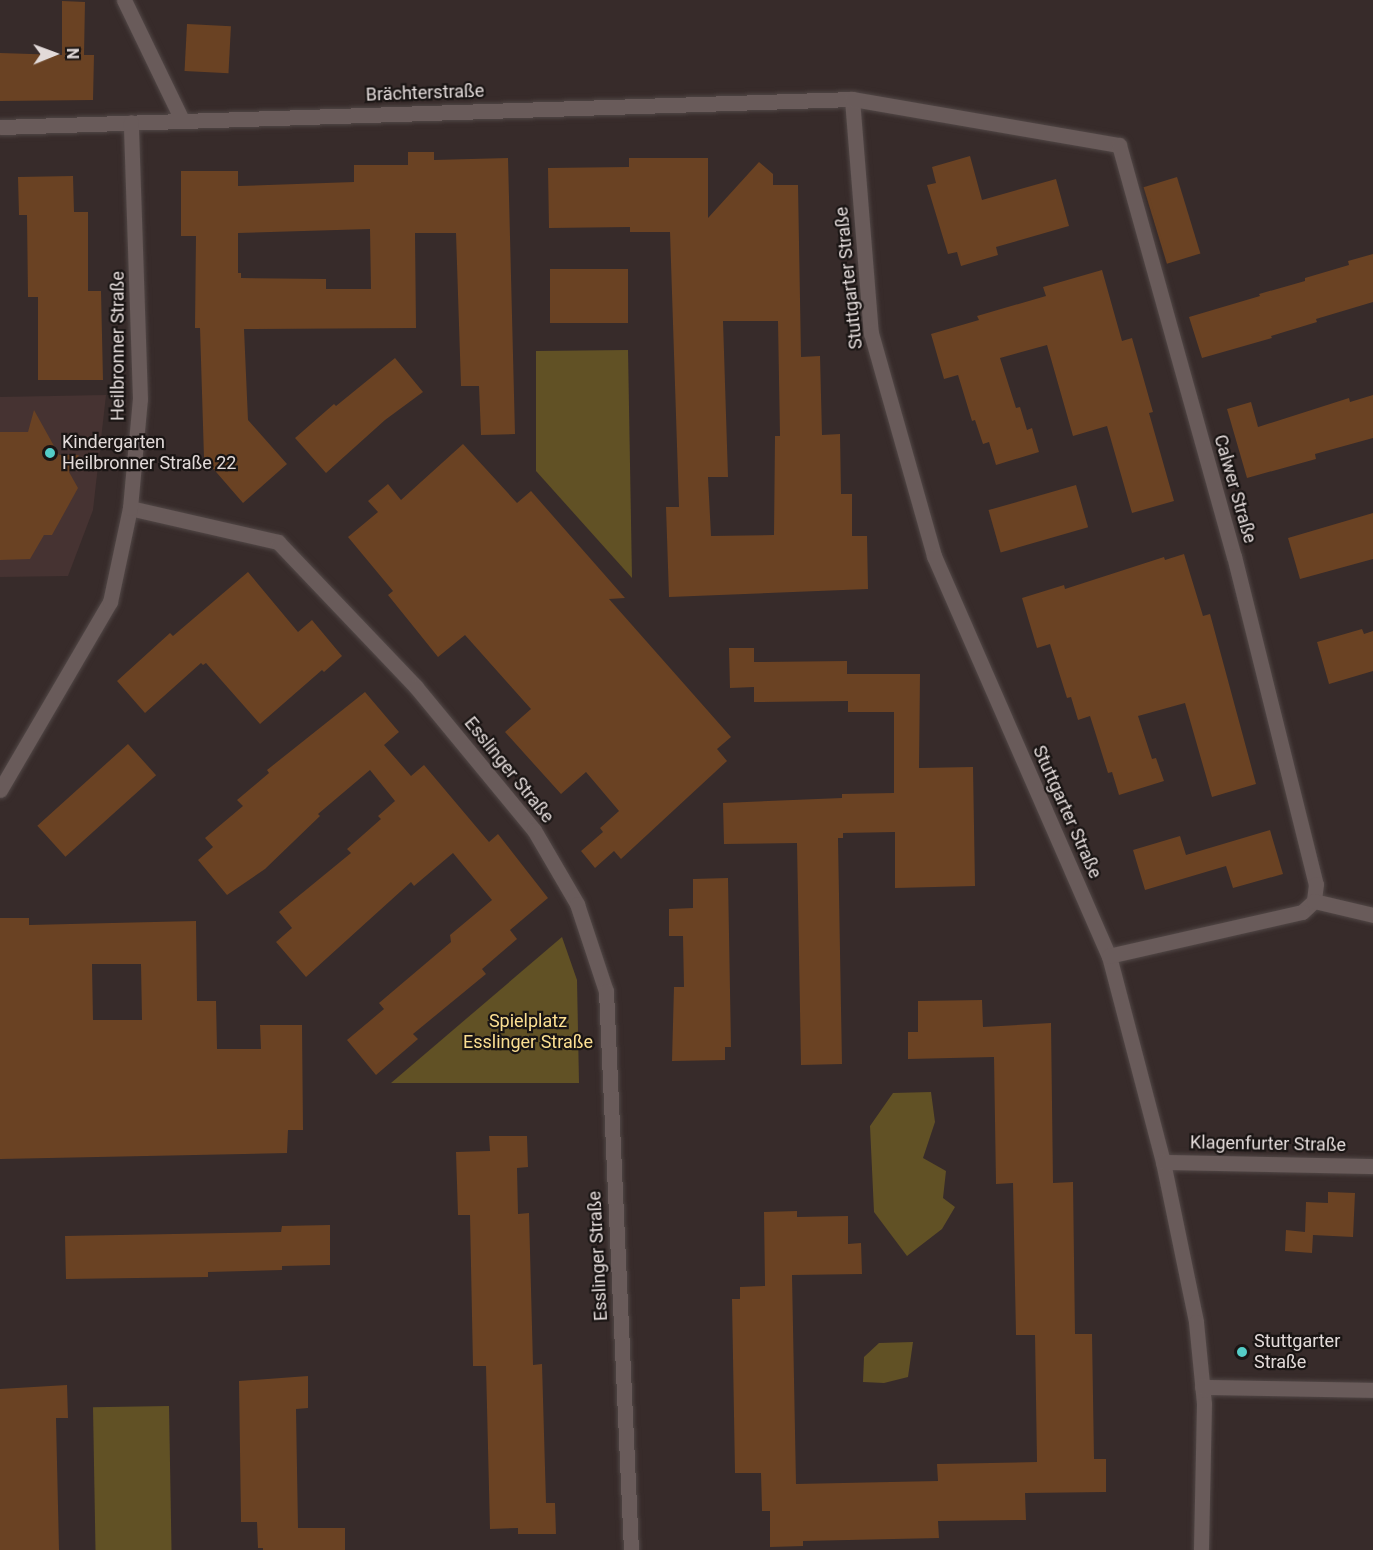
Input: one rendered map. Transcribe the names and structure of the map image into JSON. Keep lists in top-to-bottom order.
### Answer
{
  "streets": {
    "street": [
      "Brächterstraße",
      "Stuttgarter Straße",
      "Heilbronner Straße",
      "Calwer Straße",
      "Esslinger Straße",
      "Klagenfurter Straße"
    ]
  },
  "crossings": [
    ["Brächterstraße", "Stuttgarter Straße"],
    ["Brächterstraße", "Heilbronner Straße"],
    ["Brächterstraße", "Calwer Straße"],
    ["Stuttgarter Straße", "Calwer Straße"],
    ["Stuttgarter Straße", "Klagenfurter Straße"],
    ["Heilbronner Straße", "Esslinger Straße"]
  ],
  "parks": ["Spielplatz Esslinger Straße"],
  "places": ["Kindergarten Heilbronner Straße 22", "Stuttgarter Straße"],
  "north": "right"
}
